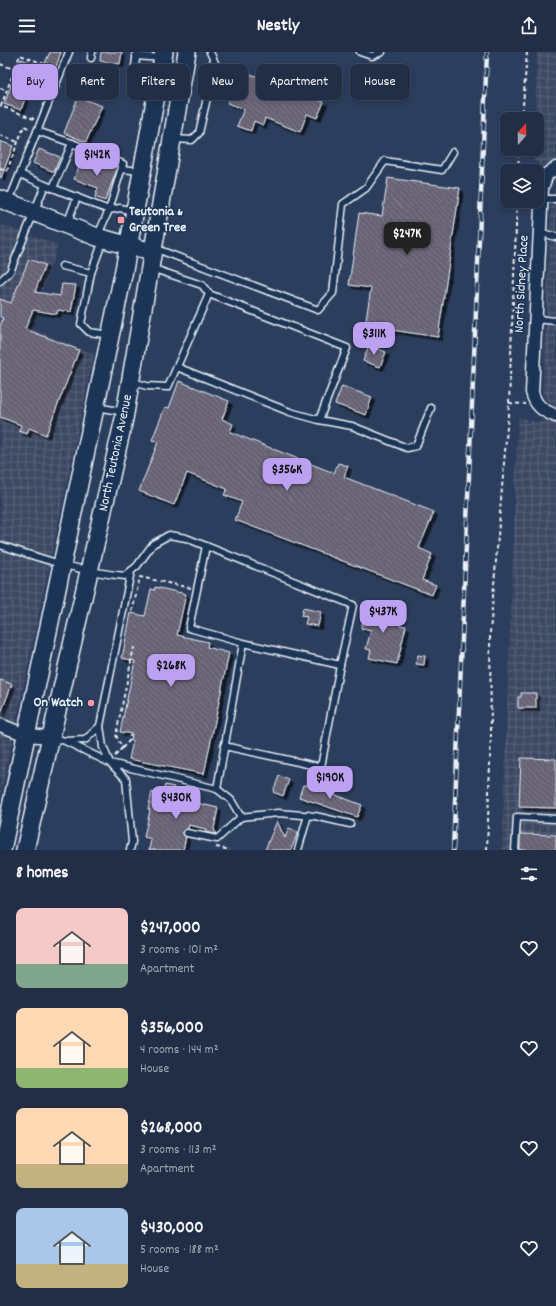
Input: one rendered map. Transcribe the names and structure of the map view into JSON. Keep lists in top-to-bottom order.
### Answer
{
  "streets": {
    "main road": ["North Teutonia Avenue"],
    "street": ["North Sidney Place"]
  },
  "places": {
    "transit": ["Teutonia & Green Tree"],
    "other": ["On Watch"]
  },
  "north": "top",
  "page": {
    "header": "Nestly",
    "chip": [
      "Buy",
      "Rent",
      "Filters",
      "New",
      "Apartment",
      "House"
    ],
    "price": [
      "$142K",
      "$247K",
      "$311K",
      "$356K",
      "$437K",
      "$268K",
      "$190K",
      "$430K"
    ],
    "heading": "8 homes",
    "list": [
      {
        "name": "$247,000",
        "note": "3 rooms · 101 m² · Apartment"
      },
      {
        "name": "$356,000",
        "note": "4 rooms · 144 m² · House"
      },
      {
        "name": "$268,000",
        "note": "3 rooms · 113 m² · Apartment"
      },
      {
        "name": "$430,000",
        "note": "5 rooms · 188 m² · House"
      }
    ]
  }
}
